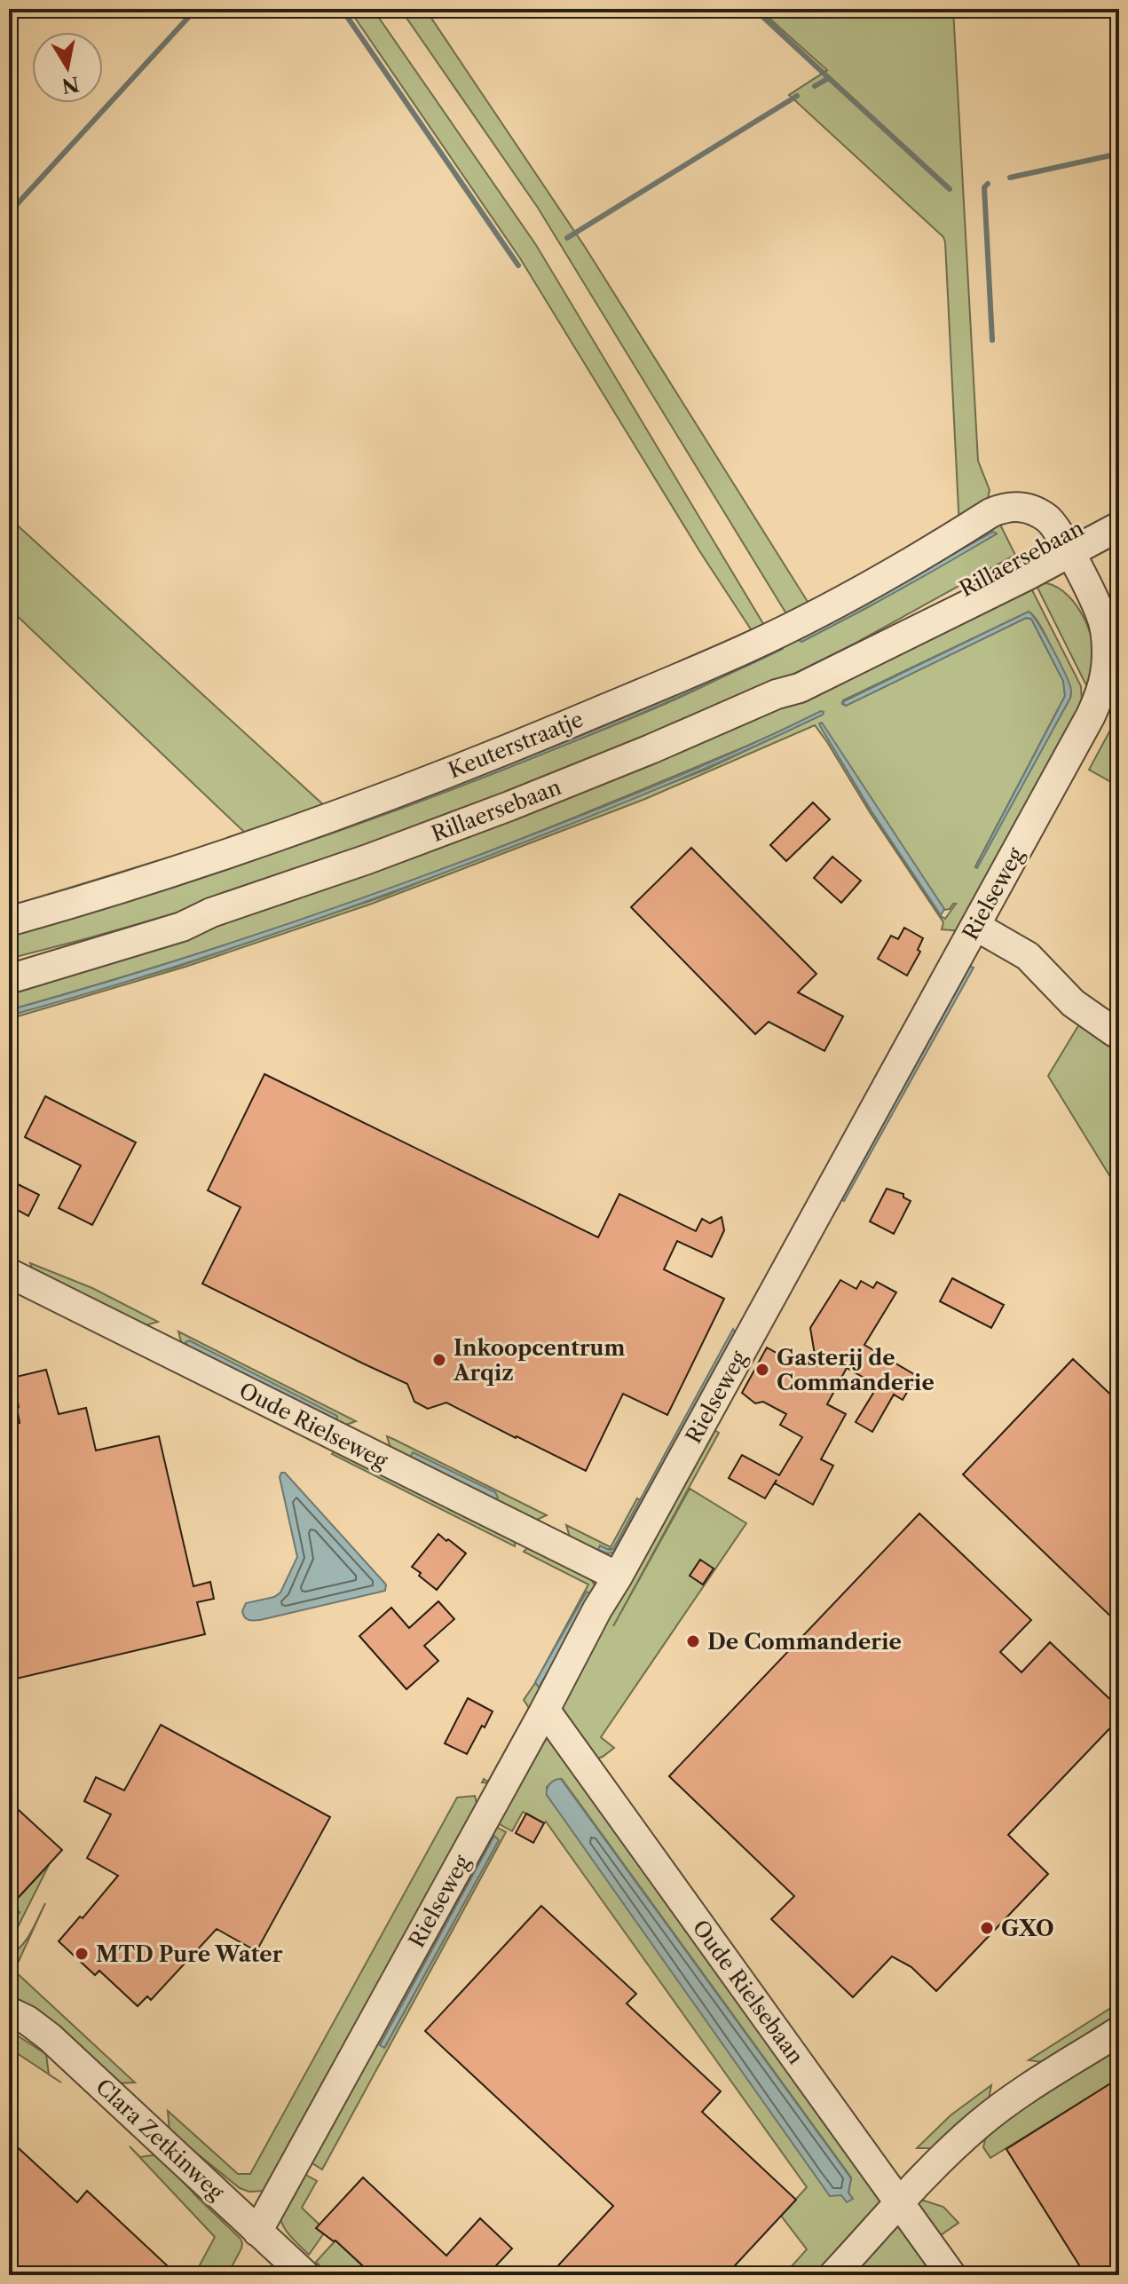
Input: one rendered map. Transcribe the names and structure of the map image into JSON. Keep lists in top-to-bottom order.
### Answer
{
  "streets": {
    "street": [
      "Rillaersebaan",
      "Keuterstraatje",
      "Rielseweg",
      "Oude Rielseweg",
      "Oude Rielsebaan",
      "Clara Zetkinweg"
    ]
  },
  "crossings": [
    ["Rillaersebaan", "Rielseweg"],
    ["Keuterstraatje", "Rielseweg"],
    ["Rielseweg", "Oude Rielseweg"],
    ["Rielseweg", "Oude Rielsebaan"],
    ["Rielseweg", "Clara Zetkinweg"]
  ],
  "places": [
    "Inkoopcentrum Arqiz",
    "Gasterij de Commanderie",
    "De Commanderie",
    "GXO",
    "MTD Pure Water"
  ],
  "north": "bottom"
}
